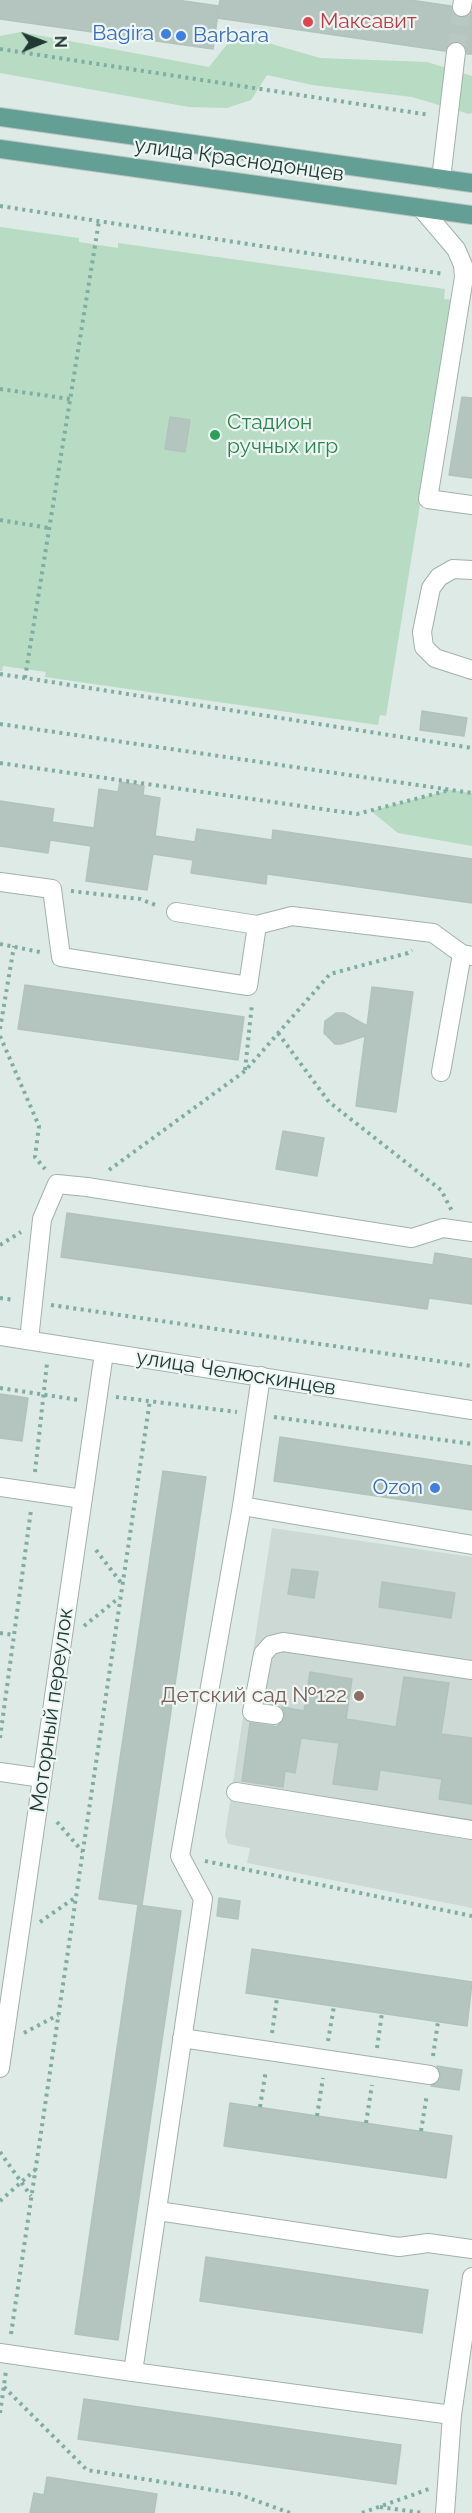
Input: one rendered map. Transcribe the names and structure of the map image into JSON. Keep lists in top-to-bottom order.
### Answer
{
  "streets": {
    "main road": ["улица Краснодонцев"],
    "street": ["улица Челюскинцев", "Моторный переулок"]
  },
  "crossings": [
    ["улица Челюскинцев", "Моторный переулок"]
  ],
  "places": [
    "Максавит",
    "Bagira",
    "Barbara",
    "Стадион ручных игр",
    "Ozon",
    "Детский сад №122"
  ],
  "north": "right"
}
